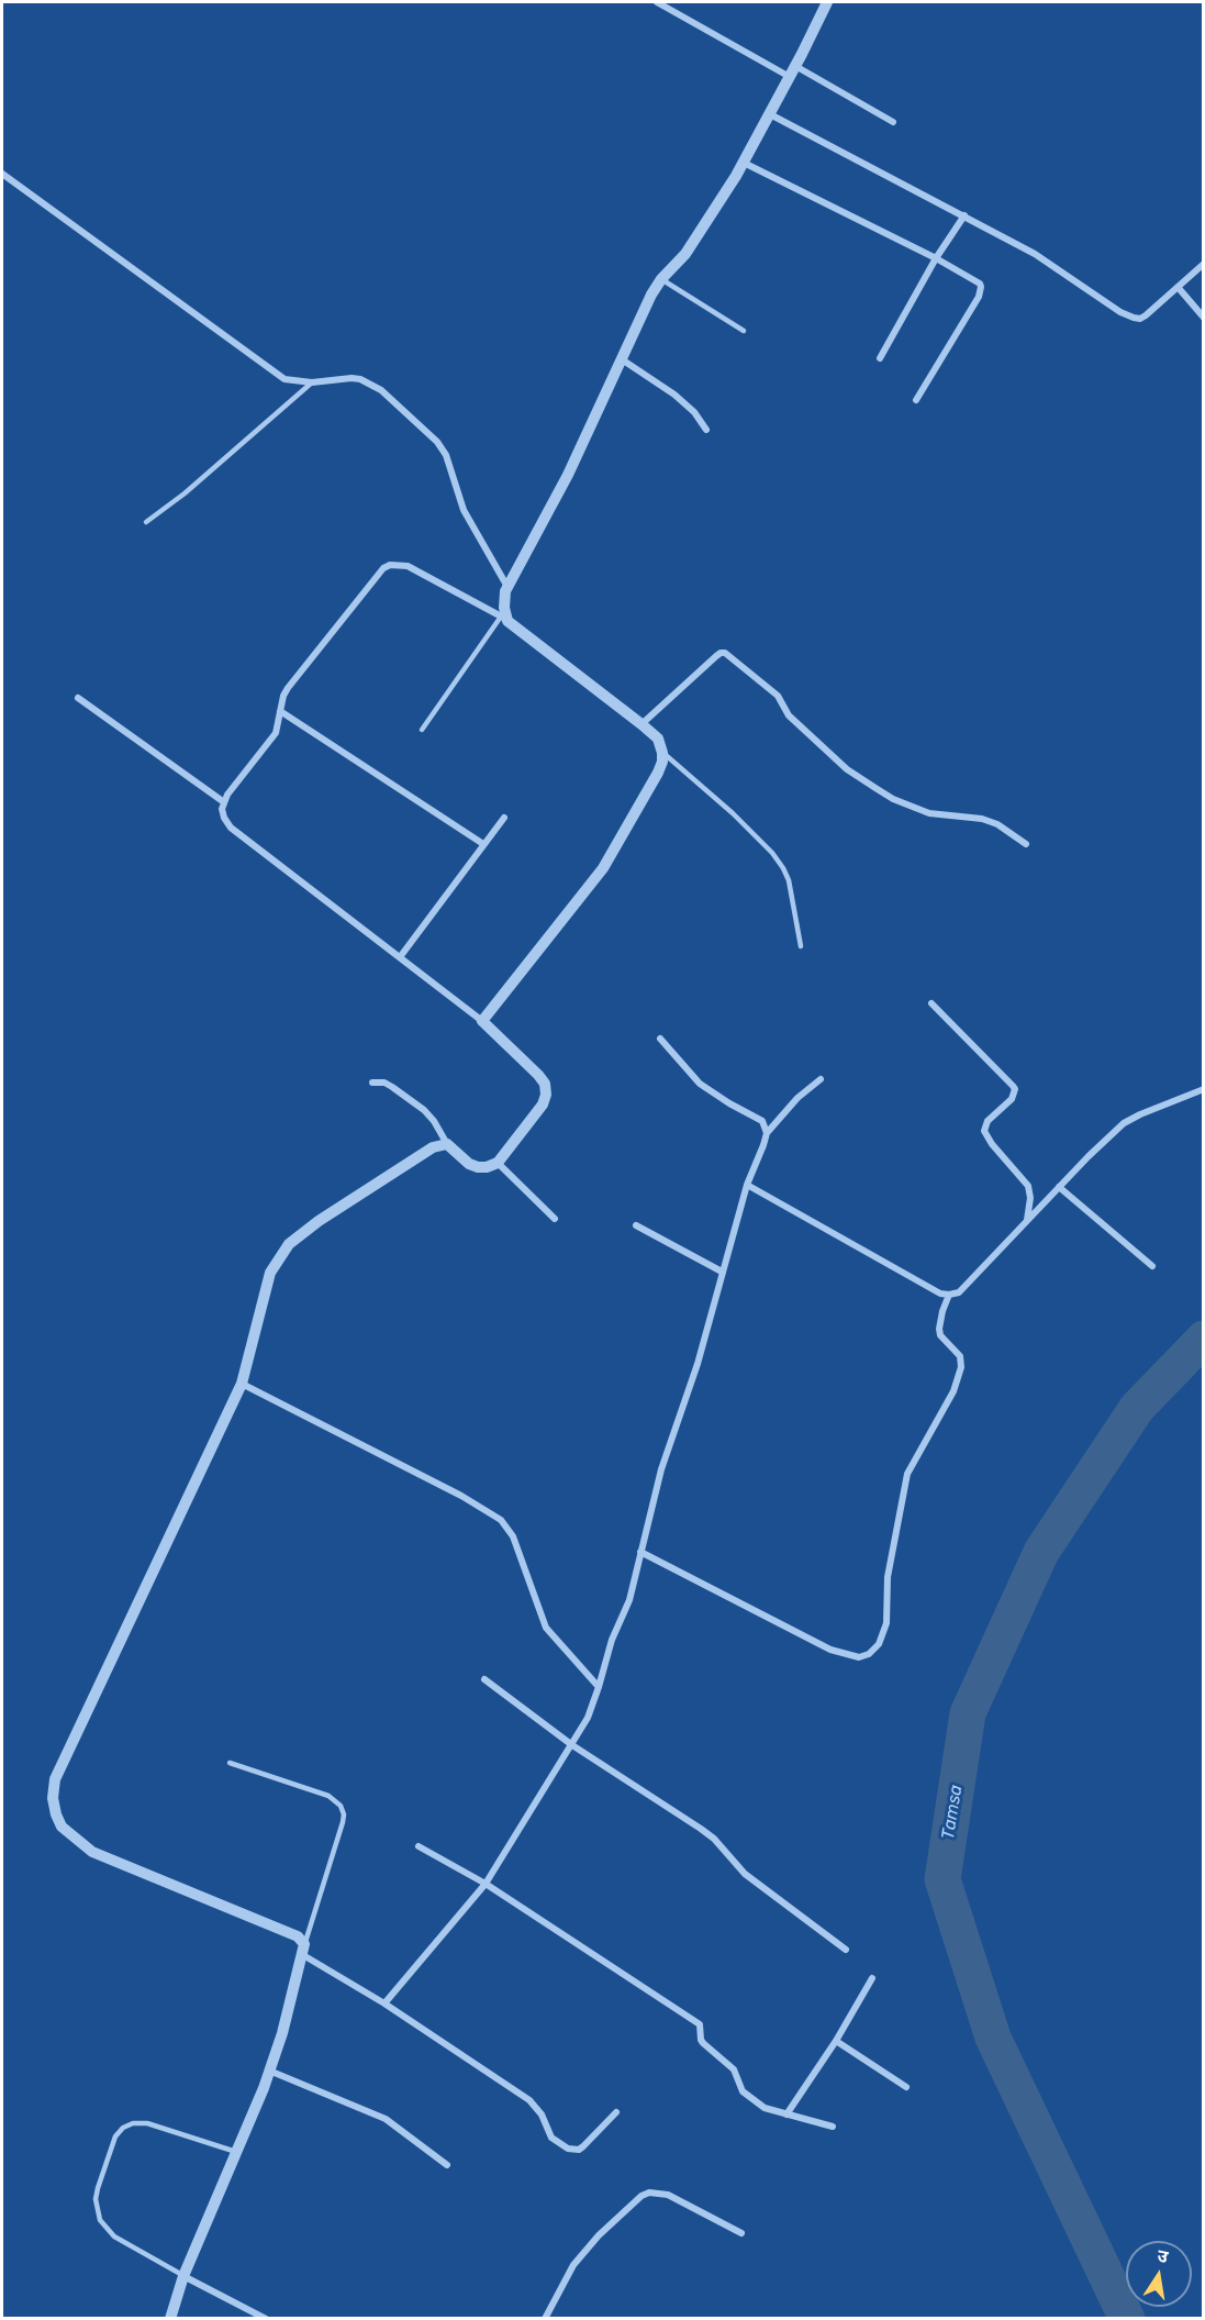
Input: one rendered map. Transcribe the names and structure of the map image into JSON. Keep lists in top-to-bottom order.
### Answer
{
  "water": ["Tamsa"],
  "north": "top"
}
